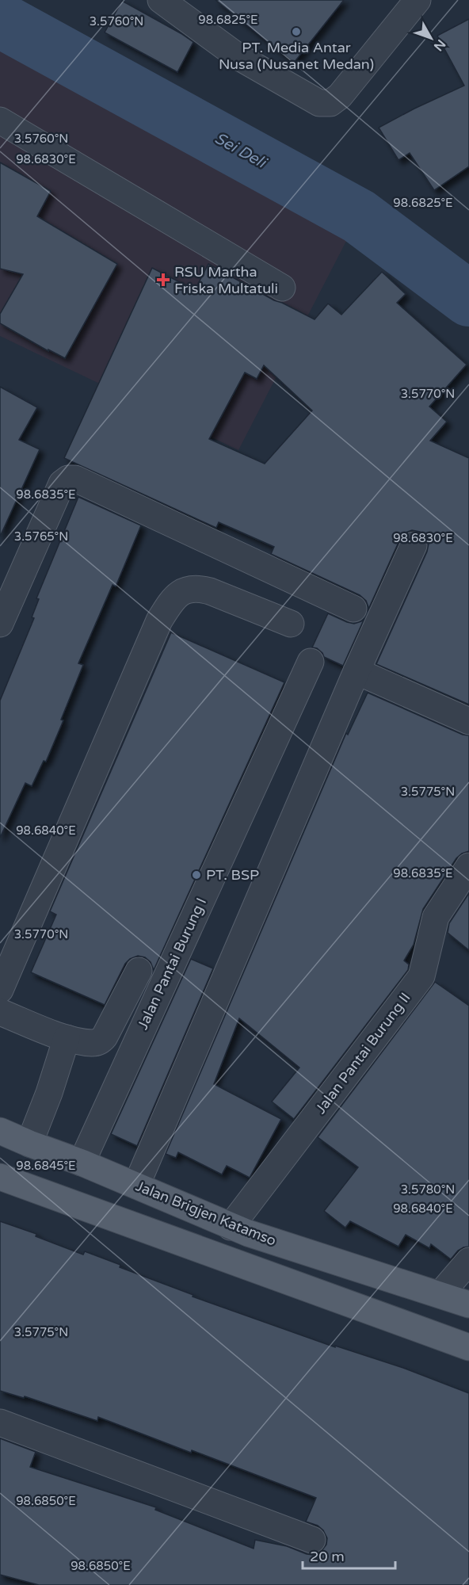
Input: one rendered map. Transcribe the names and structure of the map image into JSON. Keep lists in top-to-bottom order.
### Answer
{
  "streets": {
    "main road": ["Jalan Brigjen Katamso"],
    "street": ["Jalan Pantai Burung I", "Jalan Pantai Burung II"]
  },
  "crossings": [
    ["Jalan Pantai Burung I", "Jalan Brigjen Katamso"],
    ["Jalan Pantai Burung II", "Jalan Brigjen Katamso"]
  ],
  "water": ["Sei Deli"],
  "places": {
    "other": ["PT. Media Antar Nusa (Nusanet Medan)", "PT. BSP"],
    "health": ["RSU Martha Friska Multatuli"]
  },
  "scale_bar": "20 m",
  "north": "bottom right",
  "coordinates": [
    "98.6825°E",
    "3.5760°N",
    "98.6830°E",
    "3.5770°N",
    "98.6835°E",
    "3.5765°N",
    "3.5775°N",
    "98.6840°E",
    "98.6845°E",
    "3.5780°N",
    "98.6850°E"
  ]
}
